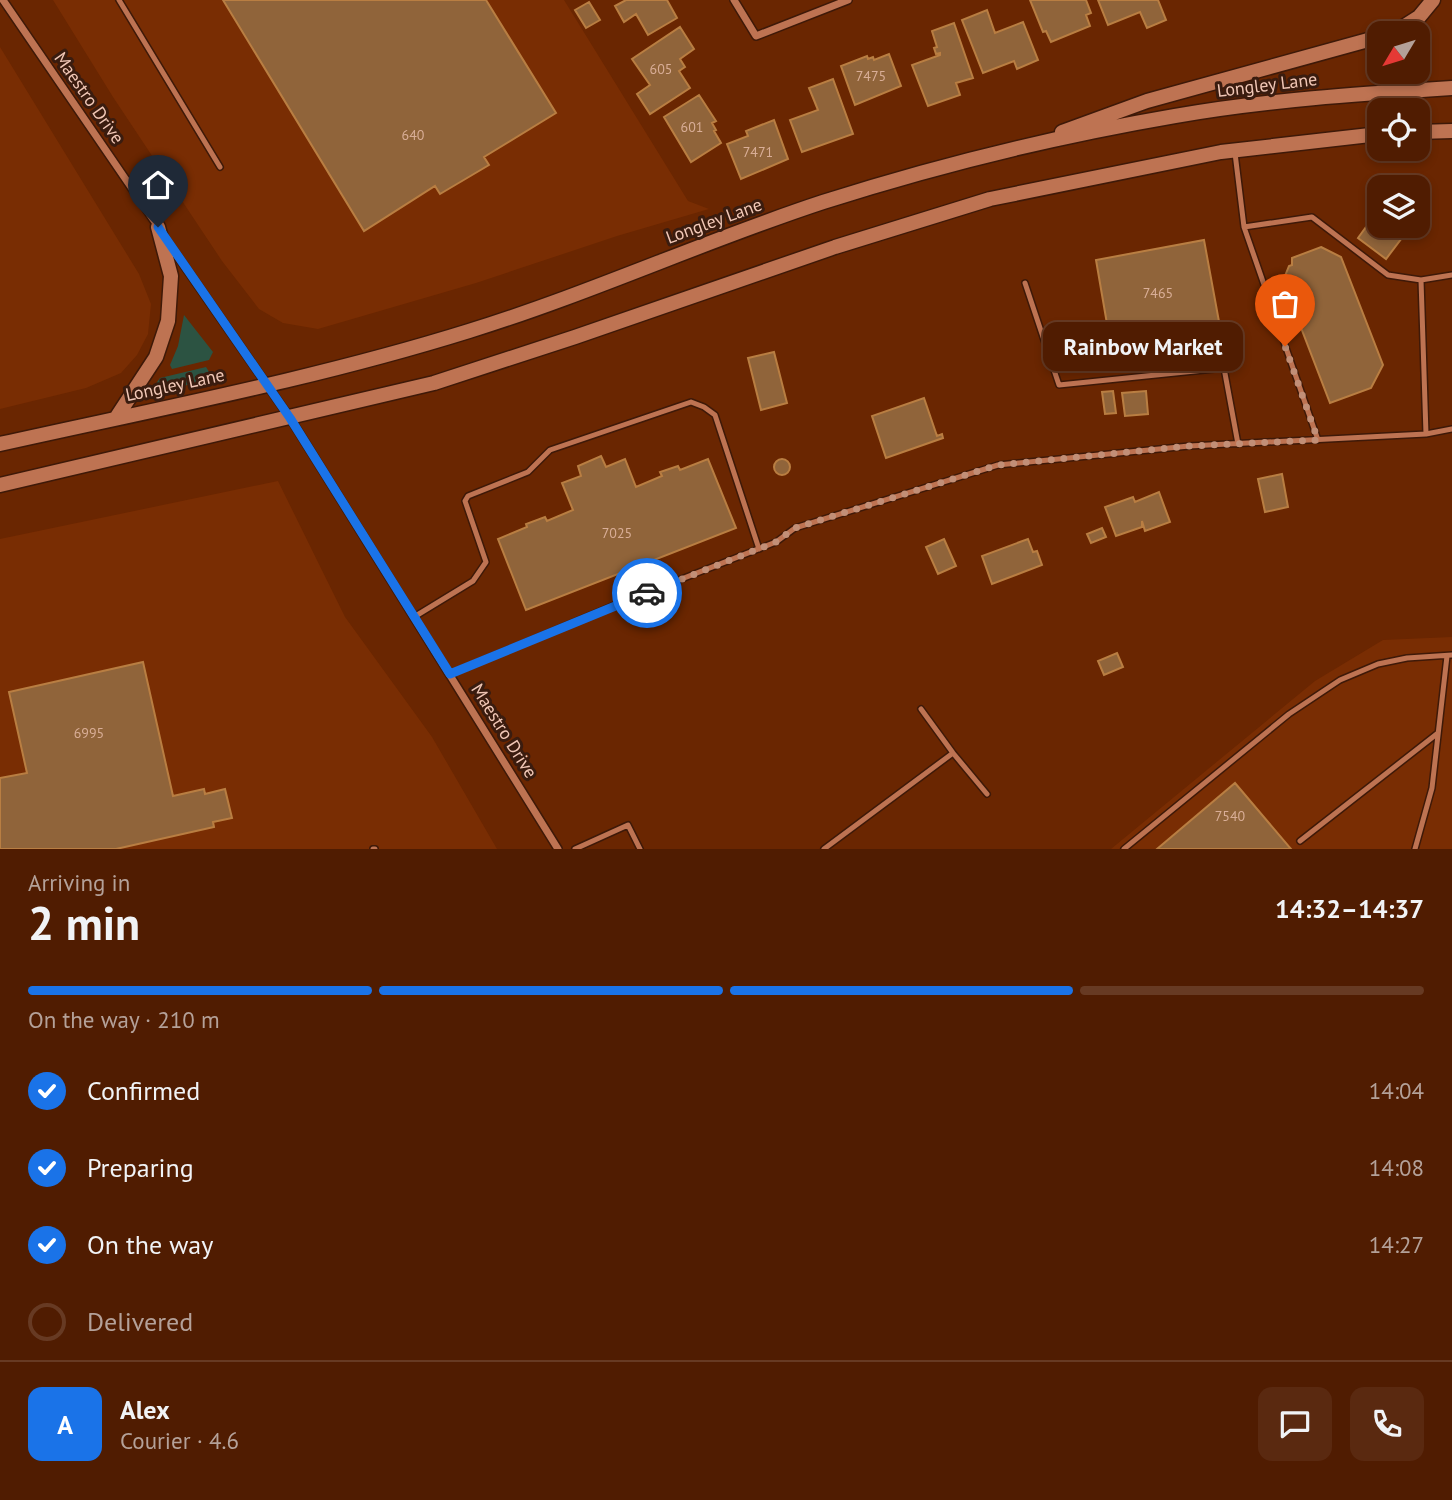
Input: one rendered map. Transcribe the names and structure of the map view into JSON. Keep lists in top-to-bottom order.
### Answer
{
  "streets": {
    "main road": ["Longley Lane"],
    "street": ["Maestro Drive"]
  },
  "crossings": [
    ["Longley Lane", "Maestro Drive"]
  ],
  "places": ["Rainbow Market"],
  "house_numbers": [
    "605",
    "7475",
    "601",
    "640",
    "7471",
    "7465",
    "7025",
    "6995",
    "7540"
  ],
  "north": "bottom left",
  "page": {
    "bubble": "Rainbow Market",
    "heading": ["2 min", "Arriving in", "14:32–14:37"],
    "panel": ["Alex", "Courier · 4.6"],
    "bar": "On the way · 210 m",
    "list": [
      ["Confirmed", "14:04"],
      ["Preparing", "14:08"],
      ["On the way", "14:27"],
      "Delivered"
    ],
    "round": "A"
  }
}
